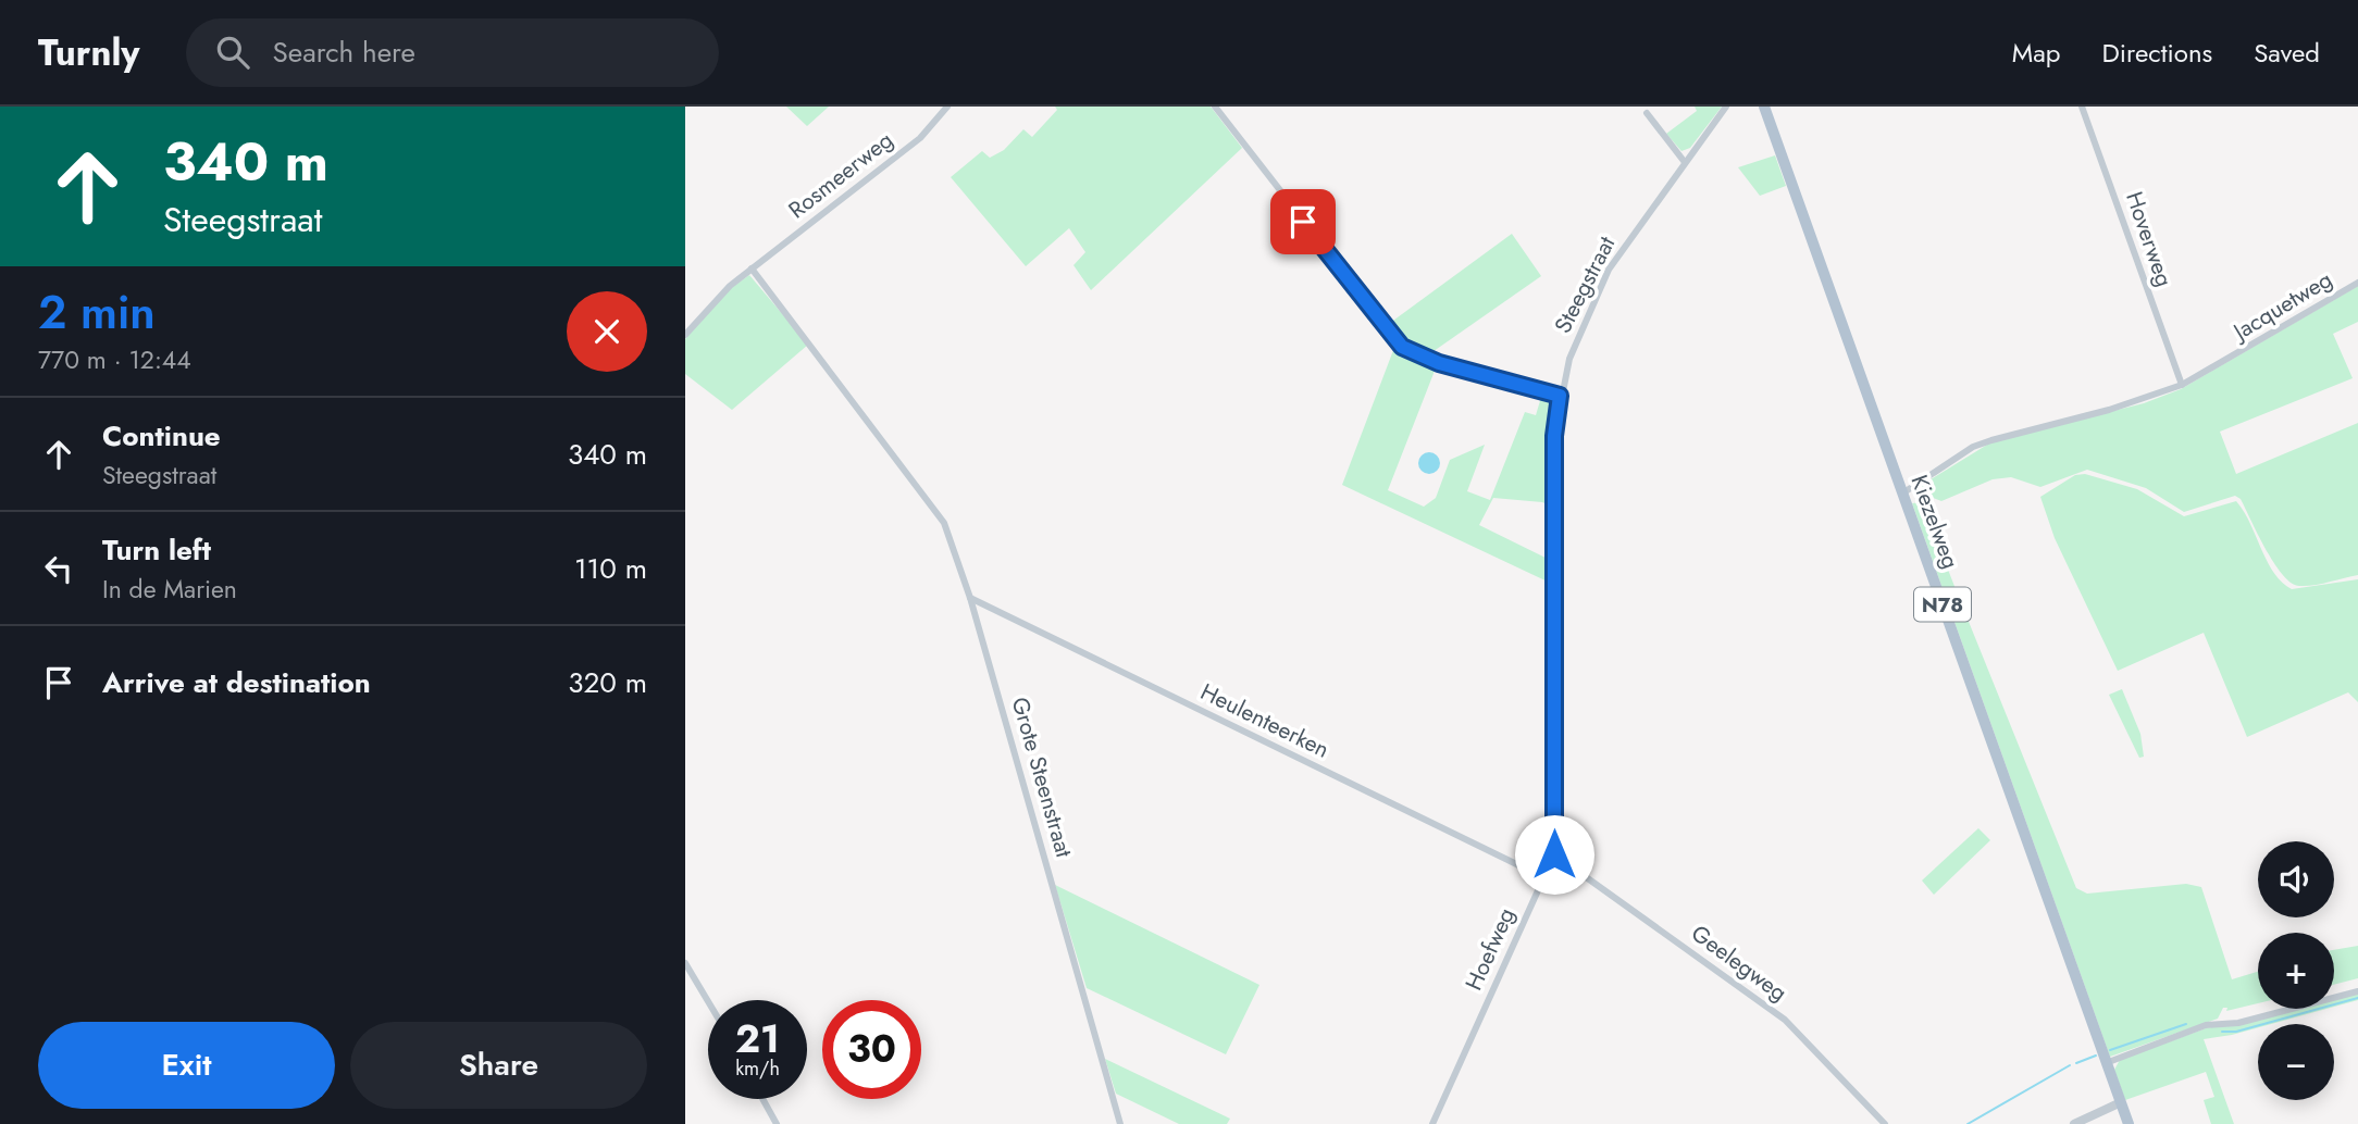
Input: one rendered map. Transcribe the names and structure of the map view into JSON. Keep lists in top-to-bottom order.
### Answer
{
  "streets": {
    "main road": ["Kiezelweg", "N78"],
    "street": [
      "Rosmeerweg",
      "Hoverweg",
      "Steegstraat",
      "Jacquetweg",
      "Heulenteerken",
      "Grote Steenstraat",
      "Hoefweg",
      "Geelegweg"
    ]
  },
  "crossings": [
    ["Rosmeerweg", "Grote Steenstraat"],
    ["Hoverweg", "Jacquetweg"],
    ["Steegstraat", "Hoefweg"],
    ["Jacquetweg", "Kiezelweg"],
    ["Heulenteerken", "Grote Steenstraat"],
    ["Heulenteerken", "Hoefweg"],
    ["Hoefweg", "Geelegweg"]
  ],
  "page": {
    "header": "Turnly",
    "search": "Search here",
    "nav": ["Map", "Directions", "Saved"],
    "turn": ["340 m", "Steegstraat"],
    "heading": ["2 min", "770 m · 12:44"],
    "list": [
      {
        "name": "Continue",
        "note": "Steegstraat",
        "value": "340 m"
      },
      {
        "name": "Turn left",
        "note": "In de Marien",
        "value": "110 m"
      },
      {
        "name": "Arrive at destination",
        "value": "320 m"
      }
    ],
    "map_buttons": ["+", "−"],
    "speed": "21 km/h",
    "limit": "30",
    "buttons": ["Exit", "Share"]
  }
}
